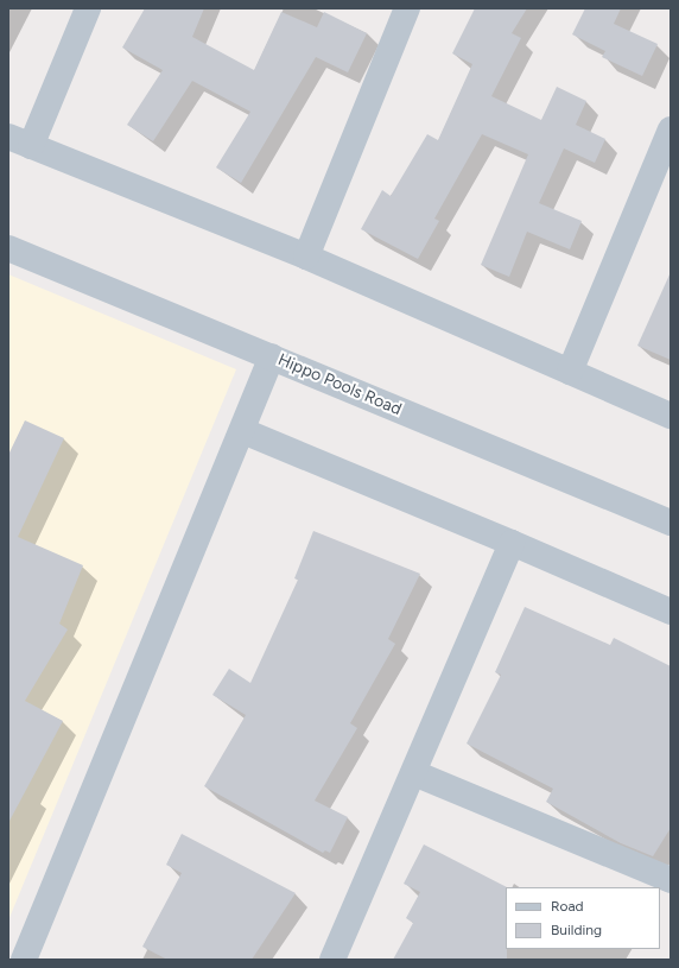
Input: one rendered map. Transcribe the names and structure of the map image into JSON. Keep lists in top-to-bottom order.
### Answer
{
  "streets": {
    "street": ["Hippo Pools Road"]
  },
  "legend": ["Road", "Building"]
}
